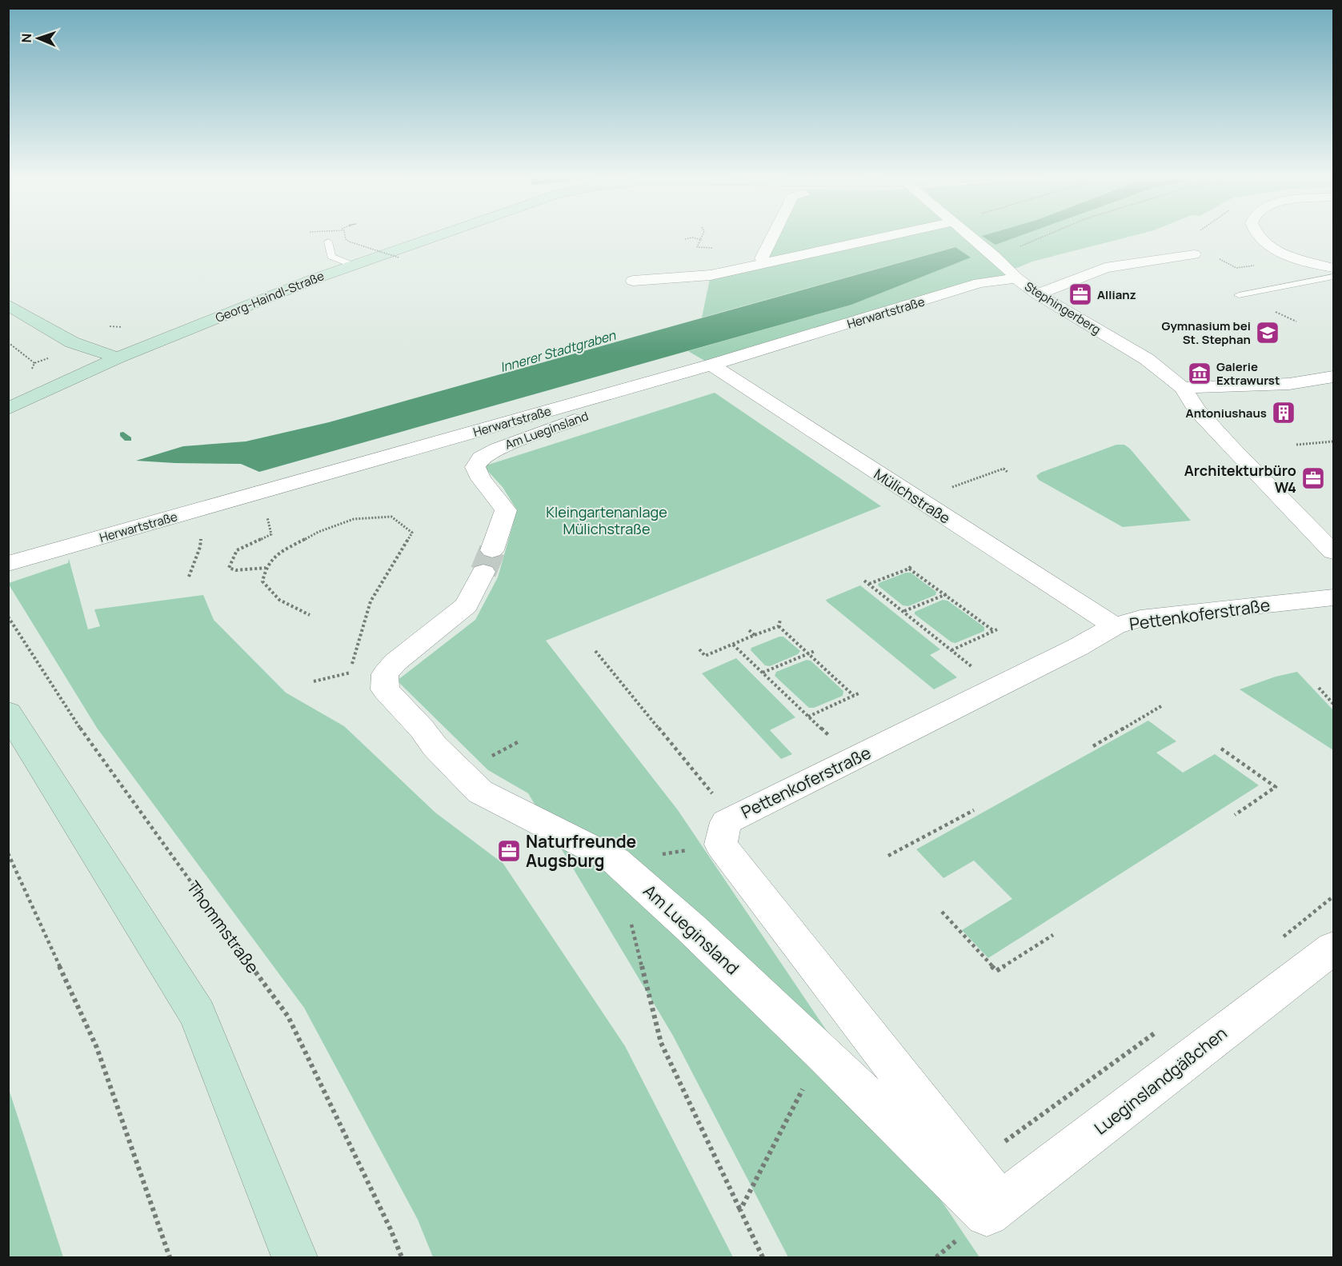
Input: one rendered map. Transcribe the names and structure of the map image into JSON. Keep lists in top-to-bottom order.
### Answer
{
  "streets": {
    "street": [
      "Georg-Haindl-Straße",
      "Stephingerberg",
      "Herwartstraße",
      "Am Lueginsland",
      "Mülichstraße",
      "Pettenkoferstraße",
      "Lueginslandgäßchen"
    ],
    "path": ["Thommstraße"]
  },
  "crossings": [
    ["Stephingerberg", "Herwartstraße"],
    ["Herwartstraße", "Am Lueginsland"],
    ["Herwartstraße", "Mülichstraße"],
    ["Am Lueginsland", "Mülichstraße"],
    ["Am Lueginsland", "Pettenkoferstraße"],
    ["Am Lueginsland", "Lueginslandgäßchen"],
    ["Mülichstraße", "Pettenkoferstraße"],
    ["Pettenkoferstraße", "Lueginslandgäßchen"]
  ],
  "water": ["Innerer Stadtgraben"],
  "parks": ["Kleingartenanlage Mülichstraße"],
  "places": {
    "office": ["Allianz", "Architekturbüro W4", "Naturfreunde Augsburg"],
    "school or university": ["Gymnasium bei St. Stephan"],
    "museum": ["Galerie Extrawurst"],
    "building": ["Antoniushaus"]
  },
  "north": "left"
}
